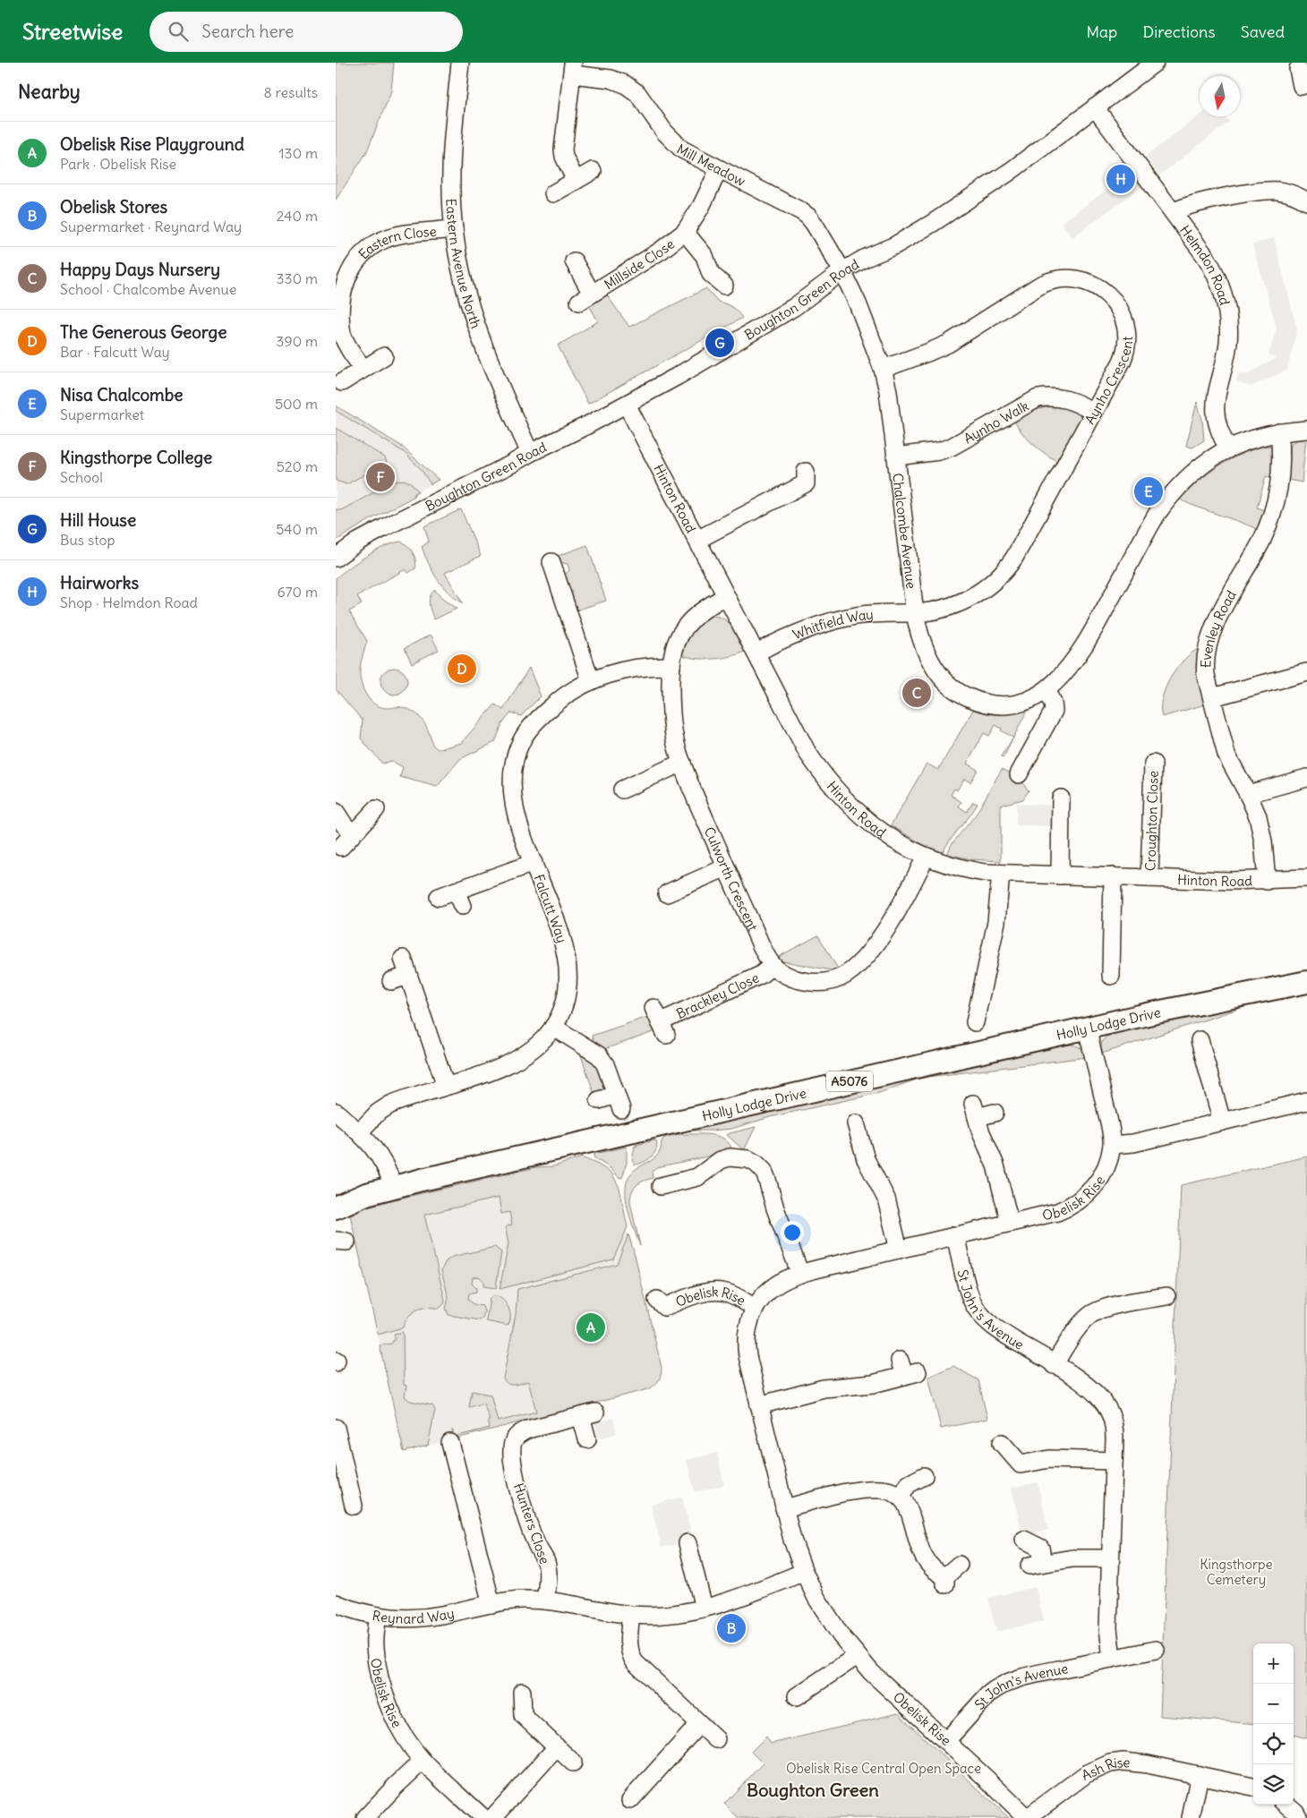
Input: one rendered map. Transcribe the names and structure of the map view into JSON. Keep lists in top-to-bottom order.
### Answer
{
  "streets": {
    "main road": ["Holly Lodge Drive", "A5076"],
    "street": [
      "Mill Meadow",
      "Eastern Close",
      "Eastern Avenue North",
      "Millside Close",
      "Helmdon Road",
      "Boughton Green Road",
      "Aynho Crescent",
      "Aynho Walk",
      "Hinton Road",
      "Chalcombe Avenue",
      "Whitfield Way",
      "Evenley Road",
      "Croughton Close",
      "Culworth Crescent",
      "Falcutt Way",
      "Brackley Close",
      "Obelisk Rise",
      "St John's Avenue",
      "Hunters Close",
      "Reynard Way",
      "Ash Rise"
    ]
  },
  "crossings": [
    ["Mill Meadow", "Millside Close"],
    ["Mill Meadow", "Boughton Green Road"],
    ["Mill Meadow", "Chalcombe Avenue"],
    ["Eastern Close", "Eastern Avenue North"],
    ["Eastern Avenue North", "Boughton Green Road"],
    ["Helmdon Road", "Boughton Green Road"],
    ["Helmdon Road", "Chalcombe Avenue"],
    ["Boughton Green Road", "Hinton Road"],
    ["Boughton Green Road", "Chalcombe Avenue"],
    ["Aynho Crescent", "Aynho Walk"],
    ["Aynho Crescent", "Chalcombe Avenue"],
    ["Aynho Crescent", "Whitfield Way"],
    ["Aynho Walk", "Chalcombe Avenue"],
    ["Hinton Road", "Whitfield Way"],
    ["Hinton Road", "Evenley Road"],
    ["Hinton Road", "Croughton Close"],
    ["Hinton Road", "Culworth Crescent"],
    ["Chalcombe Avenue", "Whitfield Way"],
    ["Chalcombe Avenue", "Evenley Road"],
    ["Culworth Crescent", "Falcutt Way"],
    ["Culworth Crescent", "Brackley Close"],
    ["Holly Lodge Drive", "Obelisk Rise"],
    ["Obelisk Rise", "St John's Avenue"],
    ["Obelisk Rise", "Reynard Way"],
    ["Obelisk Rise", "Ash Rise"],
    ["Hunters Close", "Reynard Way"]
  ],
  "districts": ["Boughton Green"],
  "parks": ["Kingsthorpe Cemetery", "Obelisk Rise Central Open Space"],
  "north": "bottom",
  "page": {
    "header": "Streetwise",
    "search": "Search here",
    "nav": ["Map", "Directions", "Saved"],
    "heading": ["Nearby", "8 results"],
    "list": [
      {
        "mark": "A",
        "name": "Obelisk Rise Playground",
        "note": "Park · Obelisk Rise",
        "value": "130 m"
      },
      {
        "mark": "B",
        "name": "Obelisk Stores",
        "note": "Supermarket · Reynard Way",
        "value": "240 m"
      },
      {
        "mark": "C",
        "name": "Happy Days Nursery",
        "note": "School · Chalcombe Avenue",
        "value": "330 m"
      },
      {
        "mark": "D",
        "name": "The Generous George",
        "note": "Bar · Falcutt Way",
        "value": "390 m"
      },
      {
        "mark": "E",
        "name": "Nisa Chalcombe",
        "note": "Supermarket",
        "value": "500 m"
      },
      {
        "mark": "F",
        "name": "Kingsthorpe College",
        "note": "School",
        "value": "520 m"
      },
      {
        "mark": "G",
        "name": "Hill House",
        "note": "Bus stop",
        "value": "540 m"
      },
      {
        "mark": "H",
        "name": "Hairworks",
        "note": "Shop · Helmdon Road",
        "value": "670 m"
      }
    ],
    "pins": [
      "H",
      "G",
      "F",
      "E",
      "D",
      "C",
      "A",
      "B"
    ],
    "map_buttons": ["+", "−"]
  }
}
